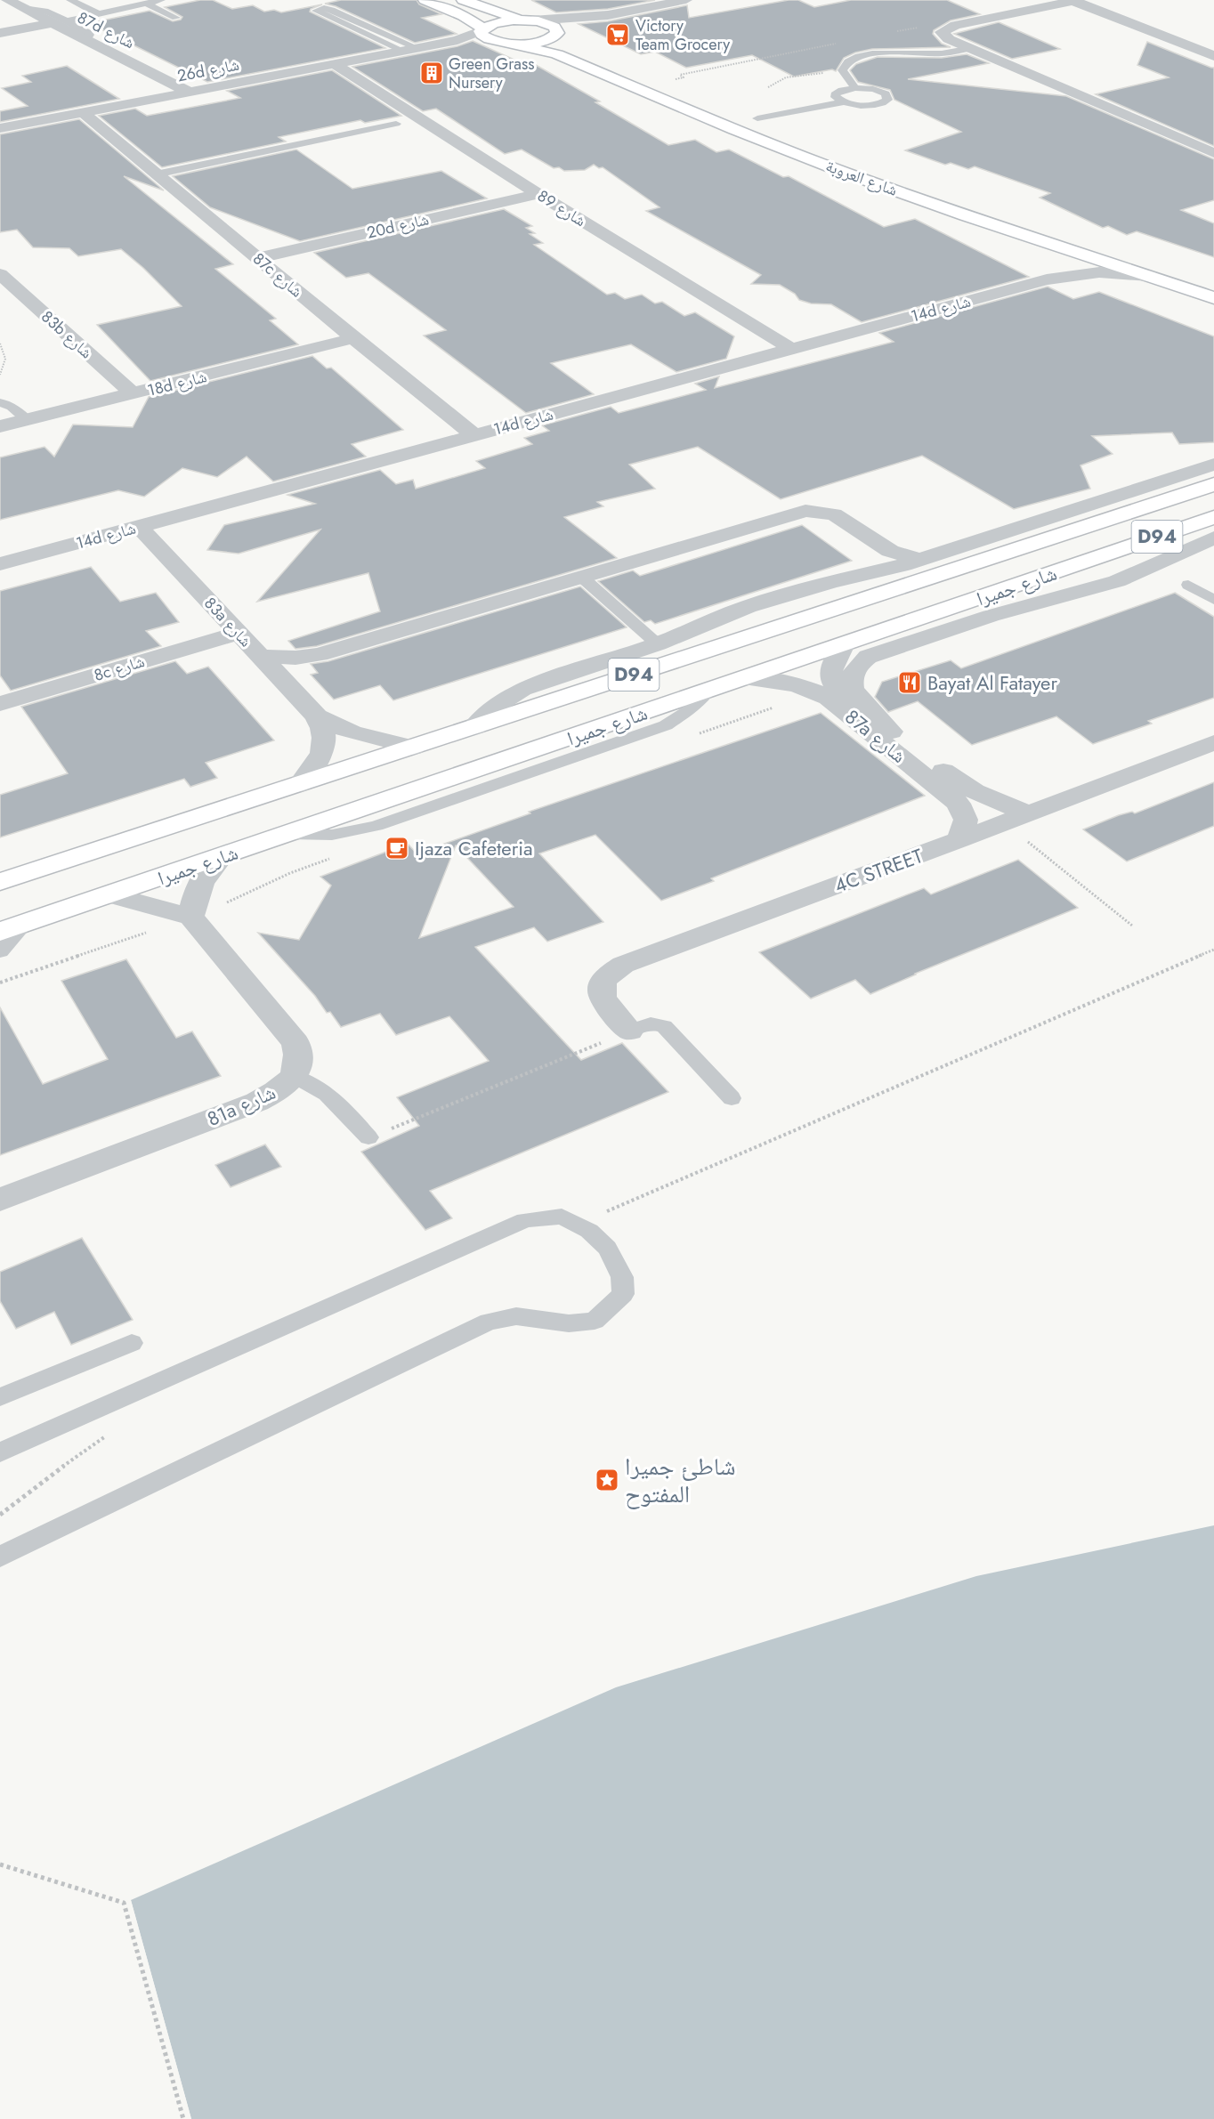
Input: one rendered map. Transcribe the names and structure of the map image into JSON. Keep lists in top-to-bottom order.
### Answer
{
  "streets": {
    "main road": ["شارع العروبة", "D94", "شارع جميرا"],
    "street": [
      "87d شارع",
      "26d شارع",
      "شارع 89",
      "20d شارع",
      "87c شارع",
      "14d شارع",
      "83b شارع",
      "18d شارع",
      "83a شارع",
      "8c شارع",
      "87a شارع",
      "4C STREET",
      "81a شارع"
    ]
  },
  "crossings": [
    ["87d شارع", "26d شارع"],
    ["26d شارع", "شارع العروبة"],
    ["26d شارع", "شارع 89"],
    ["26d شارع", "87c شارع"],
    ["شارع العروبة", "14d شارع"],
    ["شارع 89", "20d شارع"],
    ["شارع 89", "14d شارع"],
    ["20d شارع", "87c شارع"],
    ["87c شارع", "14d شارع"],
    ["87c شارع", "18d شارع"],
    ["14d شارع", "83a شارع"],
    ["83b شارع", "18d شارع"],
    ["شارع جميرا", "83a شارع"],
    ["شارع جميرا", "87a شارع"],
    ["83a شارع", "8c شارع"],
    ["87a شارع", "4C STREET"]
  ],
  "places": {
    "supermarket": ["Victory Team Grocery"],
    "building": ["Green Grass Nursery"],
    "restaurant": ["Bayat Al Fatayer"],
    "cafe": ["Ijaza Cafeteria"],
    "place": ["شاطئ جميرا المفتوح"]
  }
}
